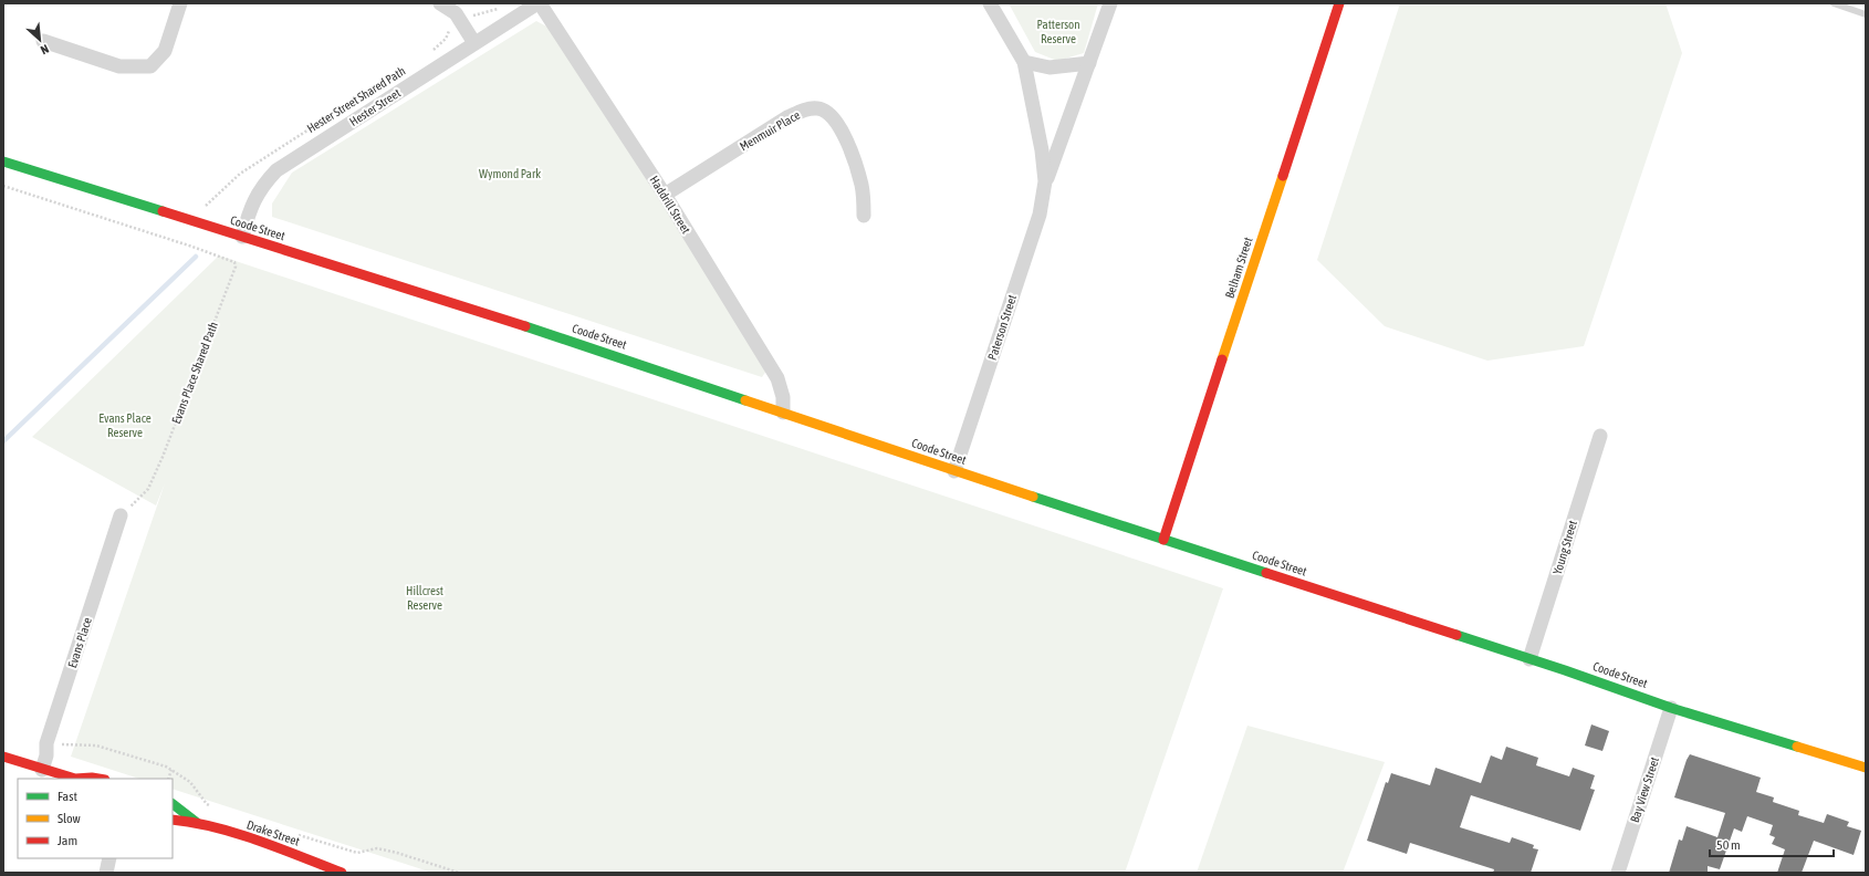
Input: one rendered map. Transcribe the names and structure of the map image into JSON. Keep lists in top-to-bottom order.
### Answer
{
  "streets": {
    "main road": ["Coode Street", "Belham Street", "Drake Street"],
    "street": [
      "Hester Street",
      "Menmuir Place",
      "Haddrill Street",
      "Paterson Street",
      "Young Street",
      "Evans Place",
      "Bay View Street"
    ],
    "path": ["Hester Street Shared Path", "Evans Place Shared Path"]
  },
  "crossings": [
    ["Hester Street", "Haddrill Street"],
    ["Hester Street", "Coode Street"],
    ["Menmuir Place", "Haddrill Street"],
    ["Haddrill Street", "Coode Street"],
    ["Coode Street", "Belham Street"],
    ["Coode Street", "Paterson Street"],
    ["Coode Street", "Young Street"],
    ["Coode Street", "Bay View Street"],
    ["Evans Place Shared Path", "Evans Place"]
  ],
  "parks": [
    "Patterson Reserve",
    "Wymond Park",
    "Evans Place Reserve",
    "Hillcrest Reserve"
  ],
  "legend": ["Fast", "Slow", "Jam"],
  "scale_bar": "50 m",
  "north": "bottom right"
}
